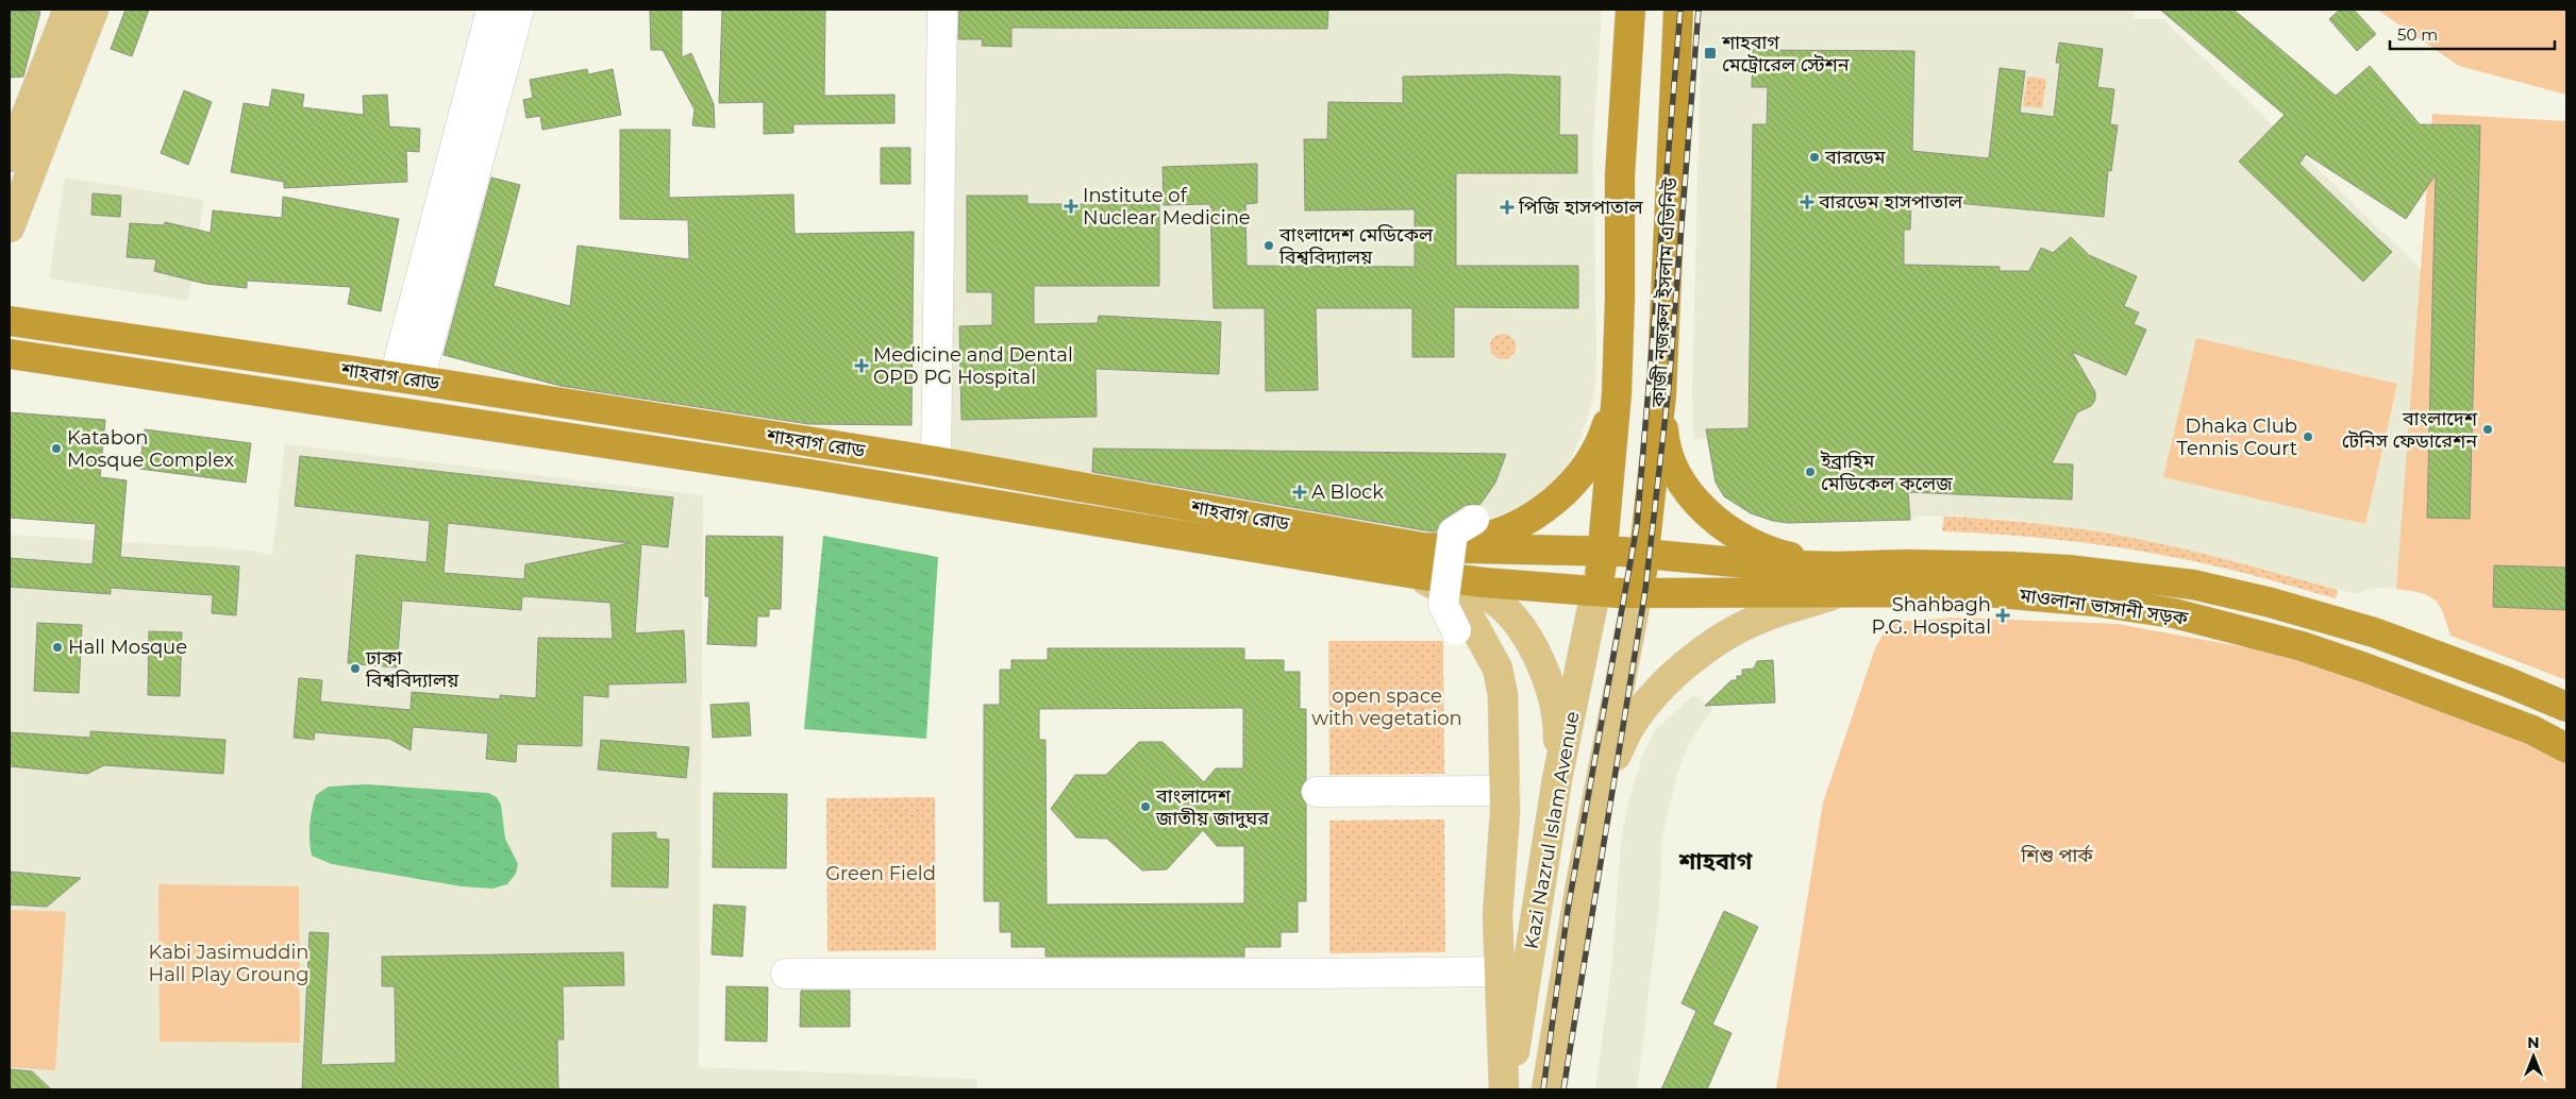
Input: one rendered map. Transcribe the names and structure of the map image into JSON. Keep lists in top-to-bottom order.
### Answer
{
  "streets": {
    "highway": ["কাজী নজরুল ইসলাম এভিনিউ", "শাহবাগ রোড", "মাওলানা ভাসানী সড়ক"],
    "main road": ["Kazi Nazrul Islam Avenue"]
  },
  "crossings": [
    ["কাজী নজরুল ইসলাম এভিনিউ", "শাহবাগ রোড"],
    ["কাজী নজরুল ইসলাম এভিনিউ", "মাওলানা ভাসানী সড়ক"],
    ["কাজী নজরুল ইসলাম এভিনিউ", "Kazi Nazrul Islam Avenue"],
    ["শাহবাগ রোড", "মাওলানা ভাসানী সড়ক"],
    ["শাহবাগ রোড", "Kazi Nazrul Islam Avenue"],
    ["মাওলানা ভাসানী সড়ক", "Kazi Nazrul Islam Avenue"]
  ],
  "districts": ["শাহবাগ"],
  "parks": [
    "open space with vegetation",
    "শিশু পার্ক",
    "Green Field",
    "Kabi Jasimuddin Hall Play Groung"
  ],
  "places": {
    "transit": ["শাহবাগ মেট্রোরেল স্টেশন"],
    "other": [
      "বারডেম",
      "বাংলাদেশ মেডিকেল বিশ্ববিদ্যালয়",
      "বাংলাদেশ টেনিস ফেডারেশন",
      "Dhaka Club Tennis Court",
      "Katabon Mosque Complex",
      "ইব্রাহিম মেডিকেল কলেজ",
      "Hall Mosque",
      "ঢাকা বিশ্ববিদ্যালয়",
      "বাংলাদেশ জাতীয় জাদুঘর"
    ],
    "health": [
      "বারডেম হাসপাতাল",
      "Institute of Nuclear Medicine",
      "পিজি হাসপাতাল",
      "Medicine and Dental OPD PG Hospital",
      "A Block",
      "Shahbagh P.G. Hospital"
    ]
  },
  "scale_bar": "50 m",
  "north": "top"
}
